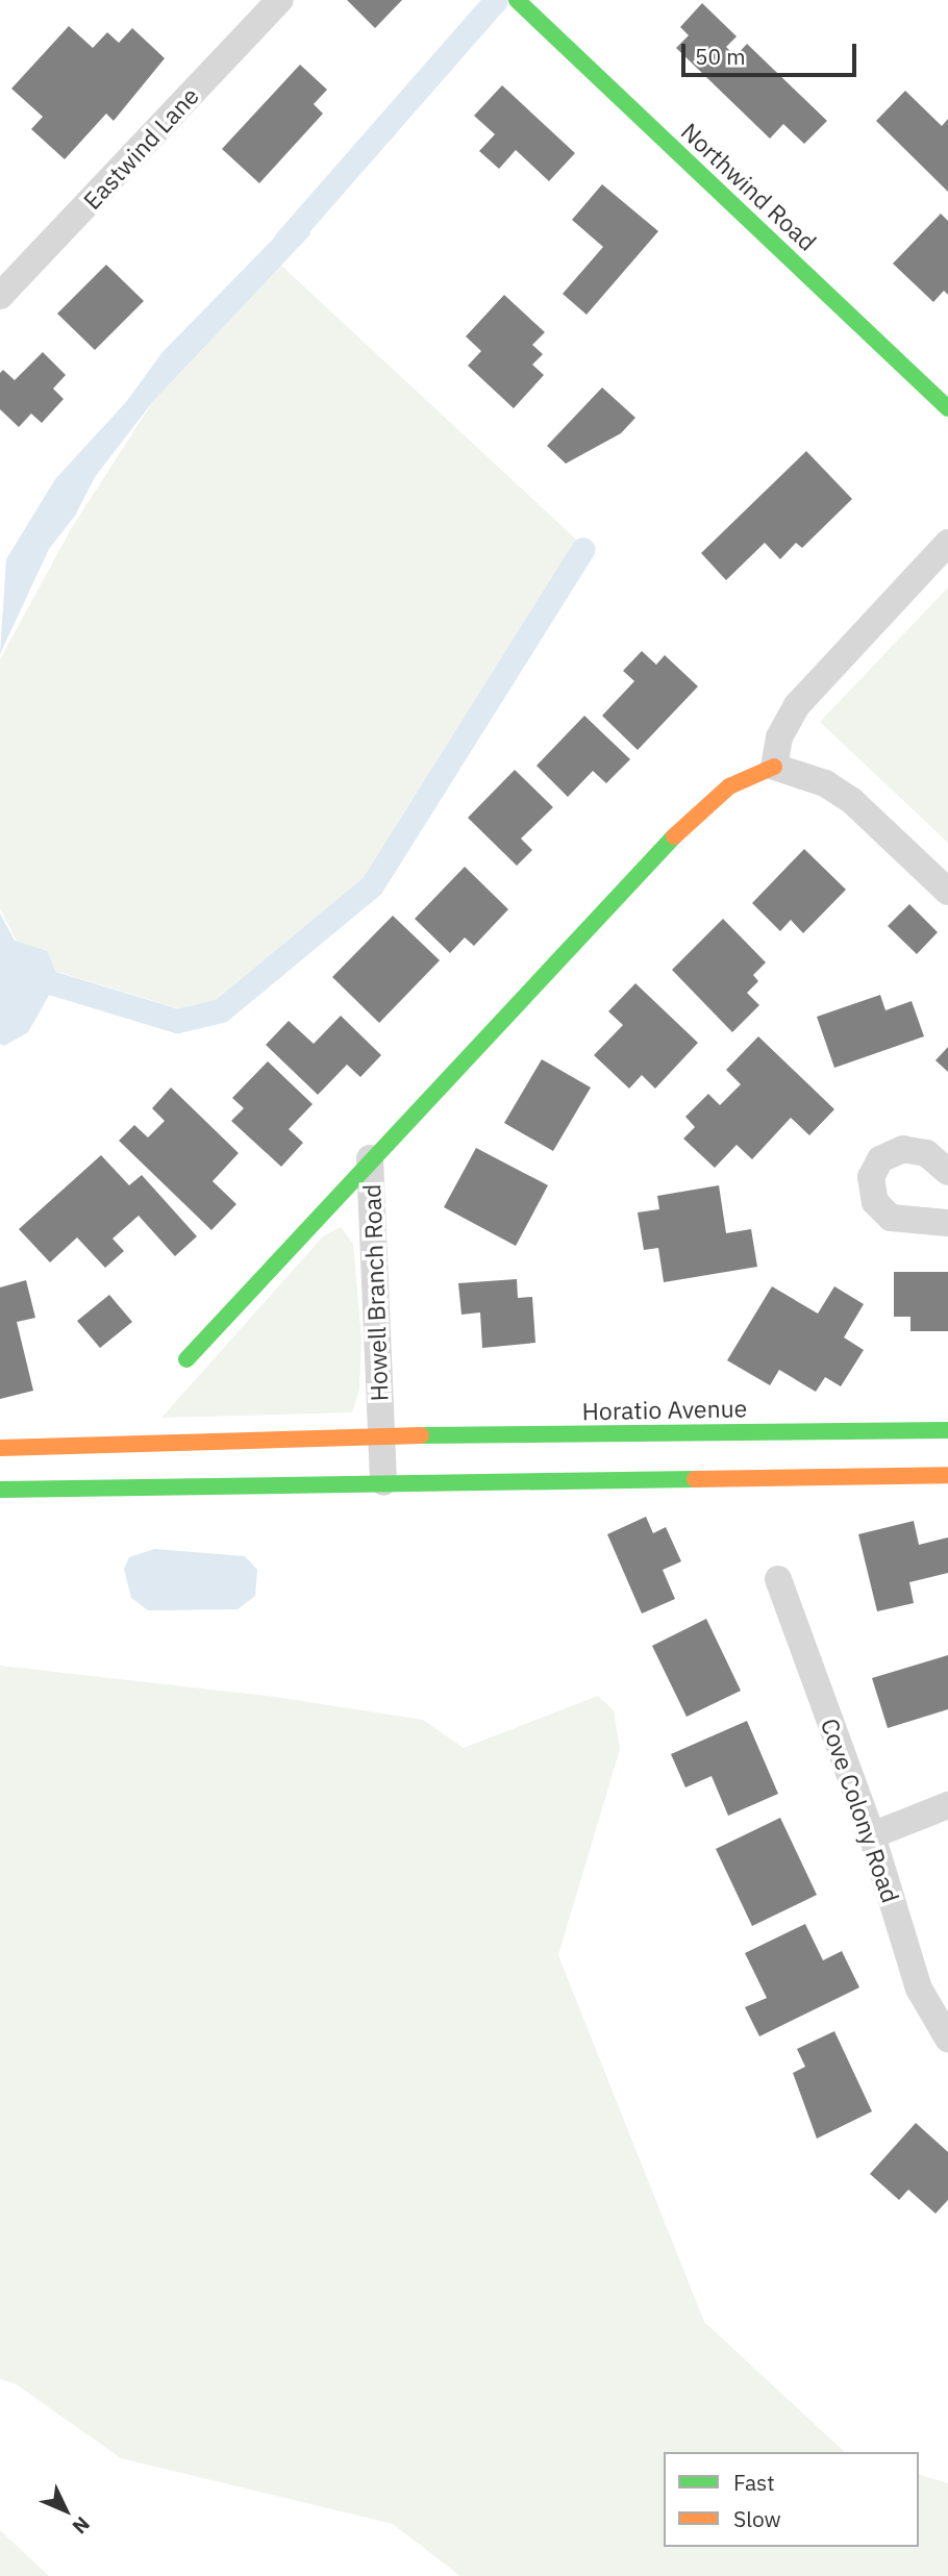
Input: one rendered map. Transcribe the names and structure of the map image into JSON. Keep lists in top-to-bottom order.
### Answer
{
  "streets": {
    "main road": ["Northwind Road", "Howell Branch Road", "Horatio Avenue"],
    "street": ["Eastwind Lane", "Cove Colony Road"]
  },
  "crossings": [
    ["Howell Branch Road", "Horatio Avenue"]
  ],
  "legend": ["Fast", "Slow"],
  "scale_bar": "50 m",
  "north": "bottom right"
}
